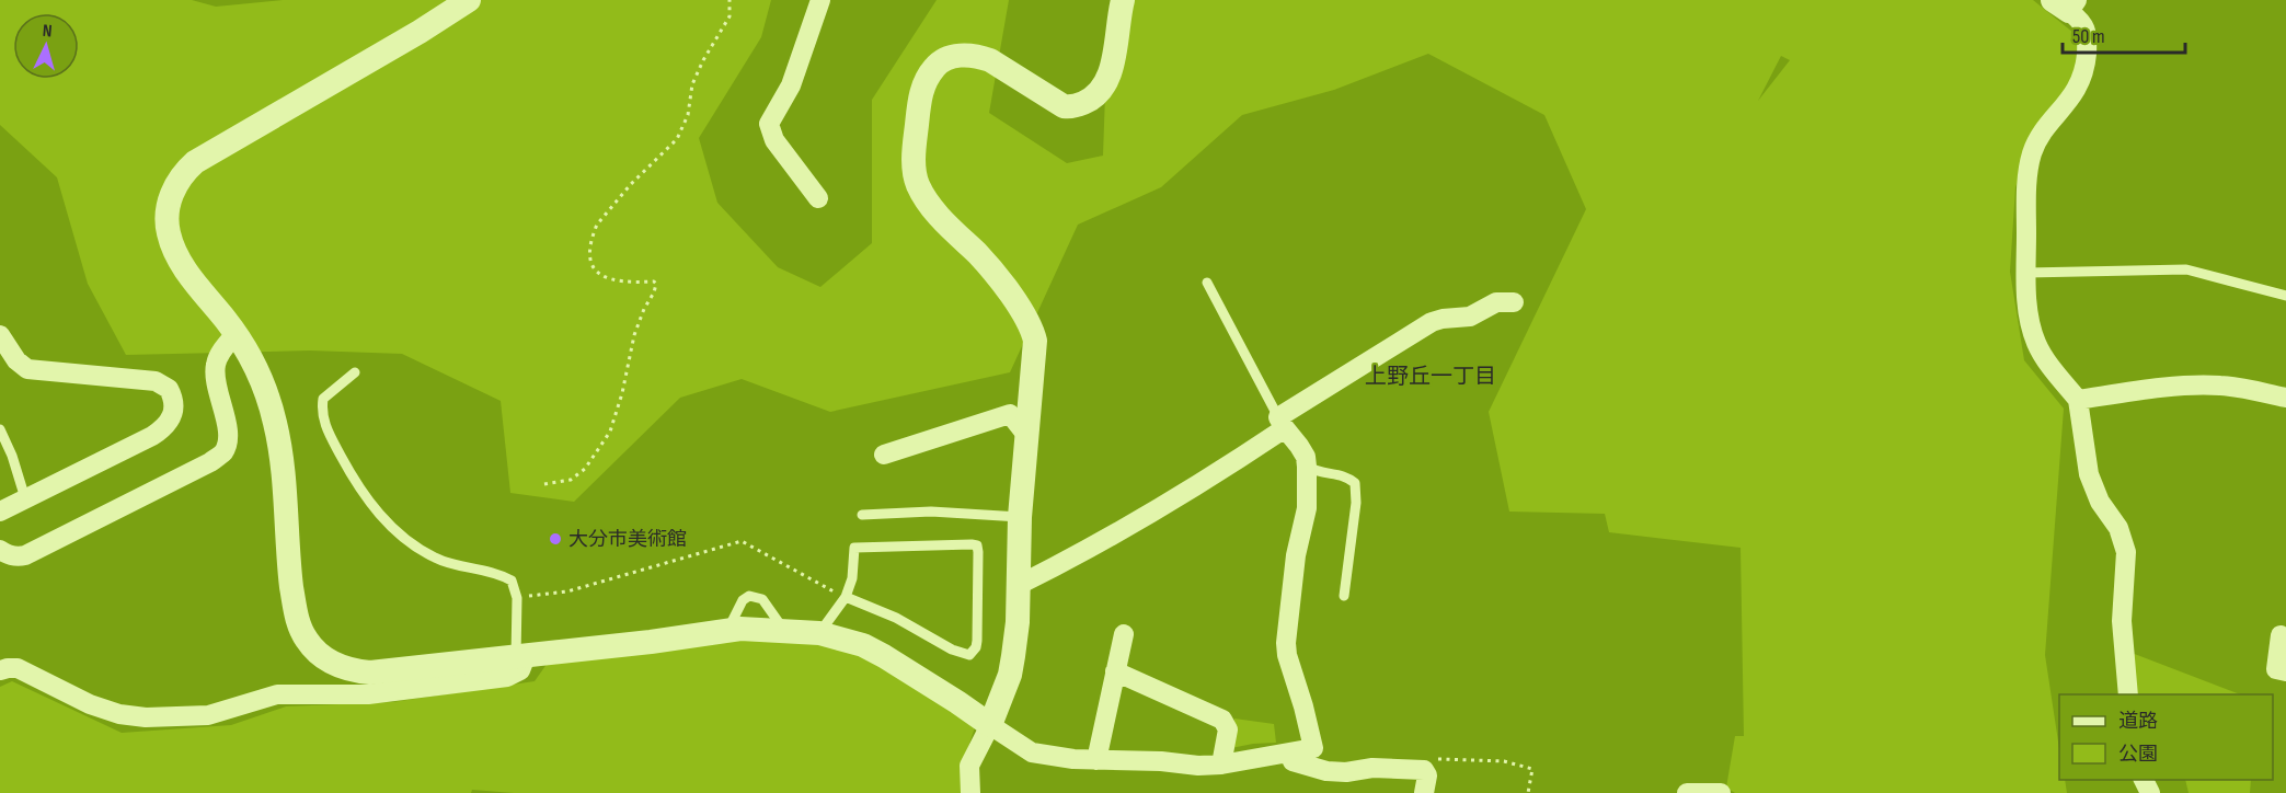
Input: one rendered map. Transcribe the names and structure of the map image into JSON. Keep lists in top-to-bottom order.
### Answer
{
  "districts": ["上野丘一丁目"],
  "places": ["大分市美術館"],
  "legend": ["道路", "公園"],
  "scale_bar": "50 m",
  "north": "top"
}
